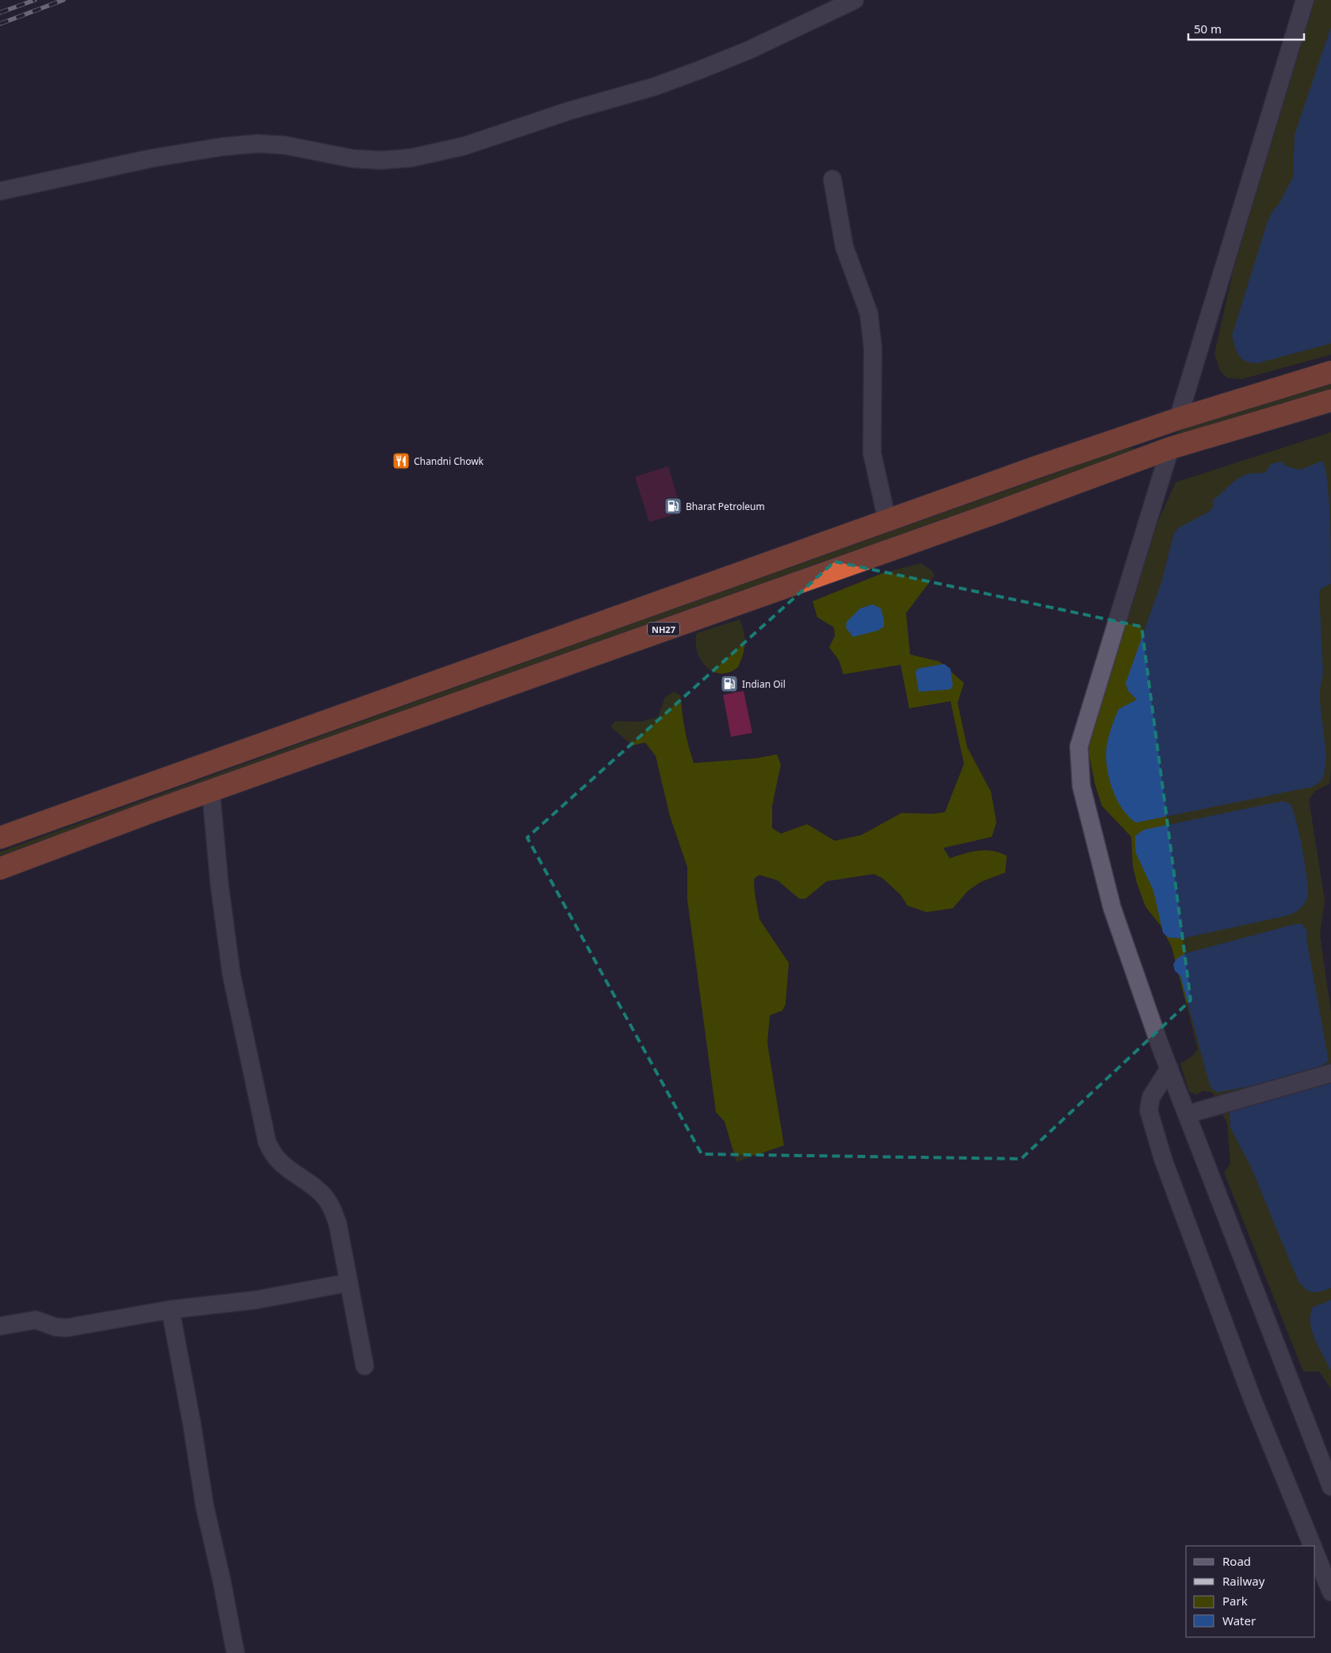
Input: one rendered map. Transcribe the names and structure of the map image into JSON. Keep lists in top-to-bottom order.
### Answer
{
  "streets": {
    "highway": ["NH27"]
  },
  "places": {
    "restaurant": ["Chandni Chowk"],
    "fuel station": ["Bharat Petroleum", "Indian Oil"]
  },
  "legend": [
    "Road",
    "Railway",
    "Park",
    "Water"
  ],
  "scale_bar": "50 m"
}
